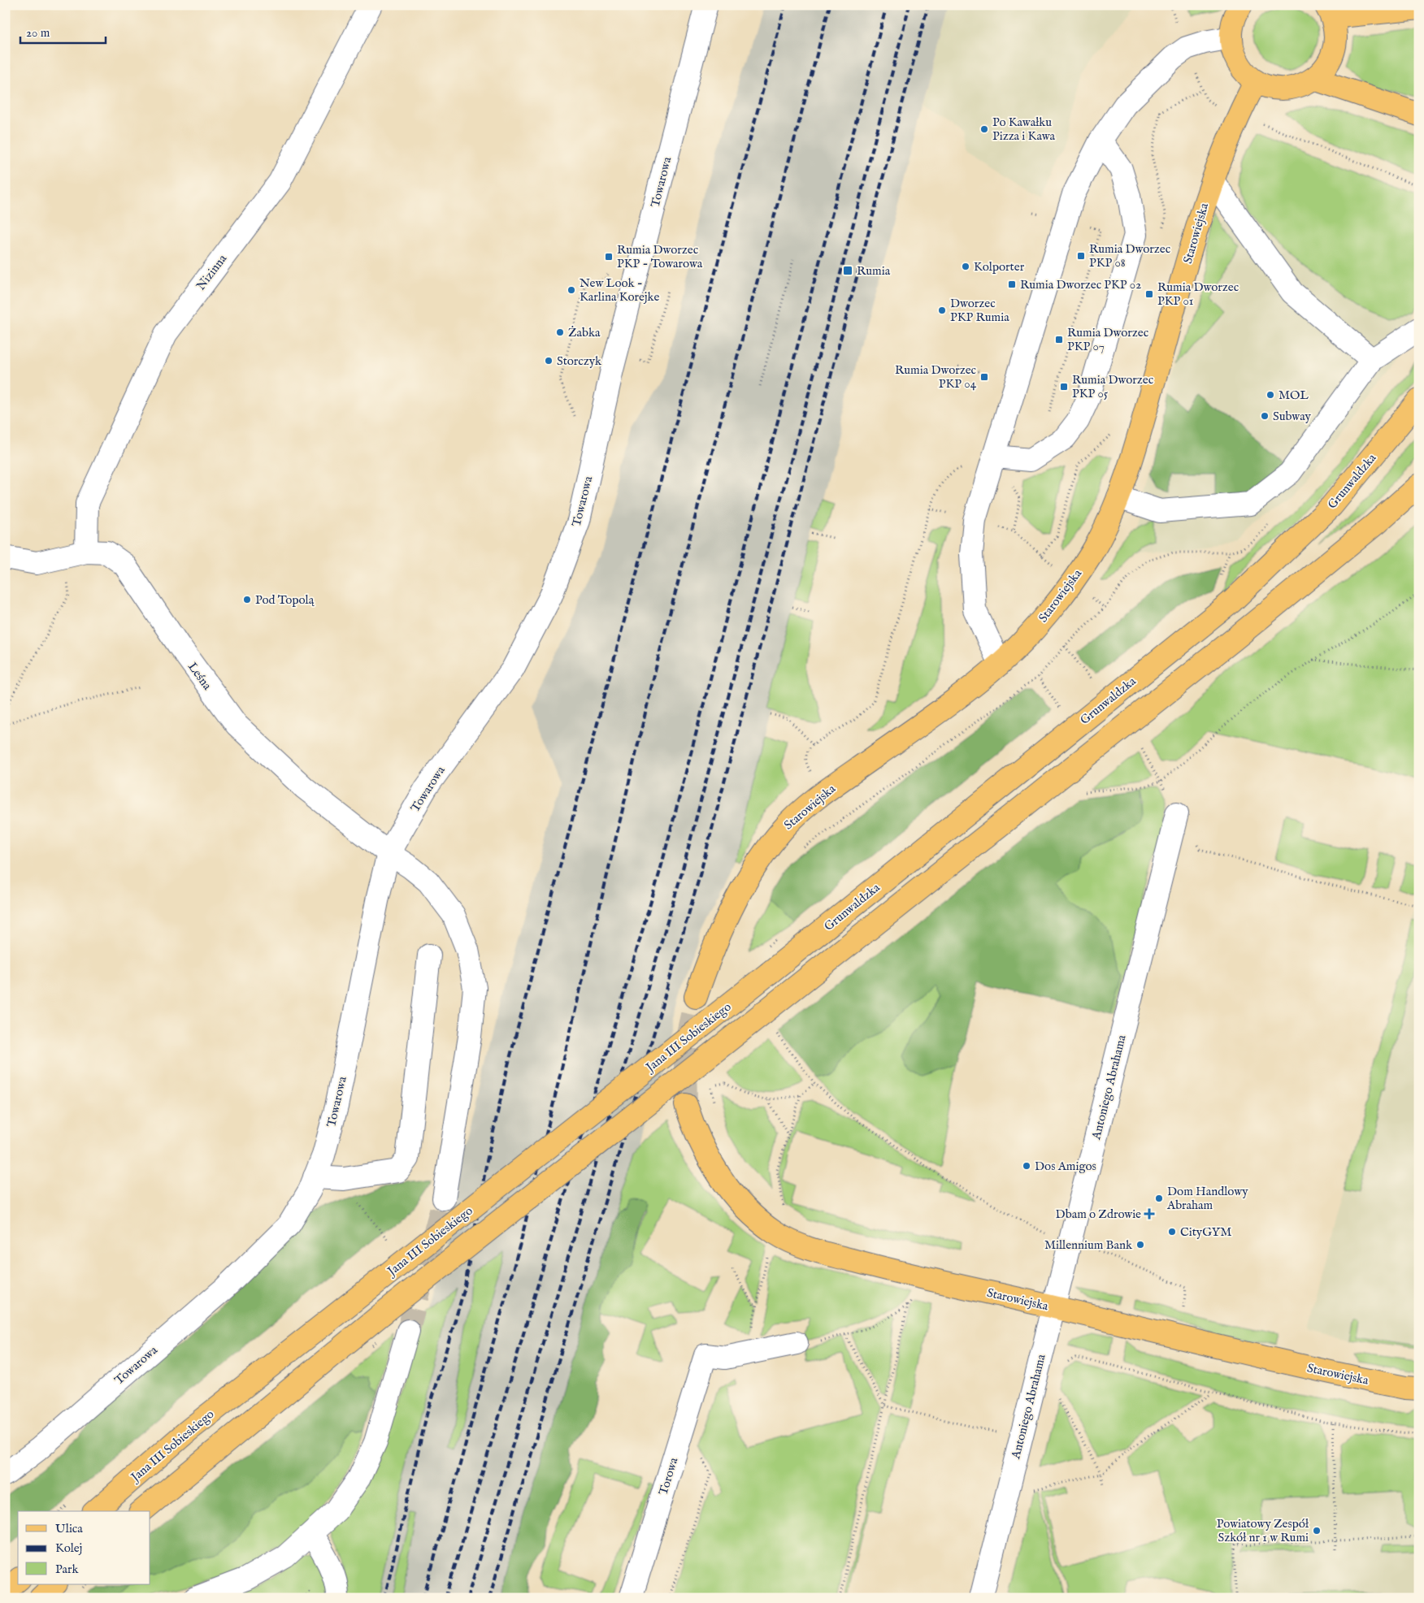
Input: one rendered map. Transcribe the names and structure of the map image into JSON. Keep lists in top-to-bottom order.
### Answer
{
  "streets": {
    "main road": ["Starowiejska", "Grunwaldzka", "Jana III Sobieskiego"],
    "street": [
      "Towarowa",
      "Nizinna",
      "Leśna",
      "Antoniego Abrahama",
      "Torowa"
    ]
  },
  "crossings": [
    ["Towarowa", "Leśna"],
    ["Starowiejska", "Antoniego Abrahama"],
    ["Nizinna", "Leśna"],
    ["Grunwaldzka", "Jana III Sobieskiego"]
  ],
  "places": {
    "other": [
      "Po Kawałku Pizza i Kawa",
      "Kolporter",
      "New Look - Karlina Korejke",
      "Dworzec PKP Rumia",
      "Żabka",
      "Storczyk",
      "MOL",
      "Subway",
      "Pod Topolą",
      "Dos Amigos",
      "Dom Handlowy Abraham",
      "CityGYM",
      "Millennium Bank",
      "Powiatowy Zespół Szkół nr 1 w Rumi"
    ],
    "transit": [
      "Rumia Dworzec PKP 08",
      "Rumia Dworzec PKP - Towarowa",
      "Rumia",
      "Rumia Dworzec PKP 02",
      "Rumia Dworzec PKP 01",
      "Rumia Dworzec PKP 07",
      "Rumia Dworzec PKP 04",
      "Rumia Dworzec PKP 05"
    ],
    "health": ["Dbam o Zdrowie"]
  },
  "legend": ["Ulica", "Kolej", "Park"],
  "scale_bar": "20 m"
}
